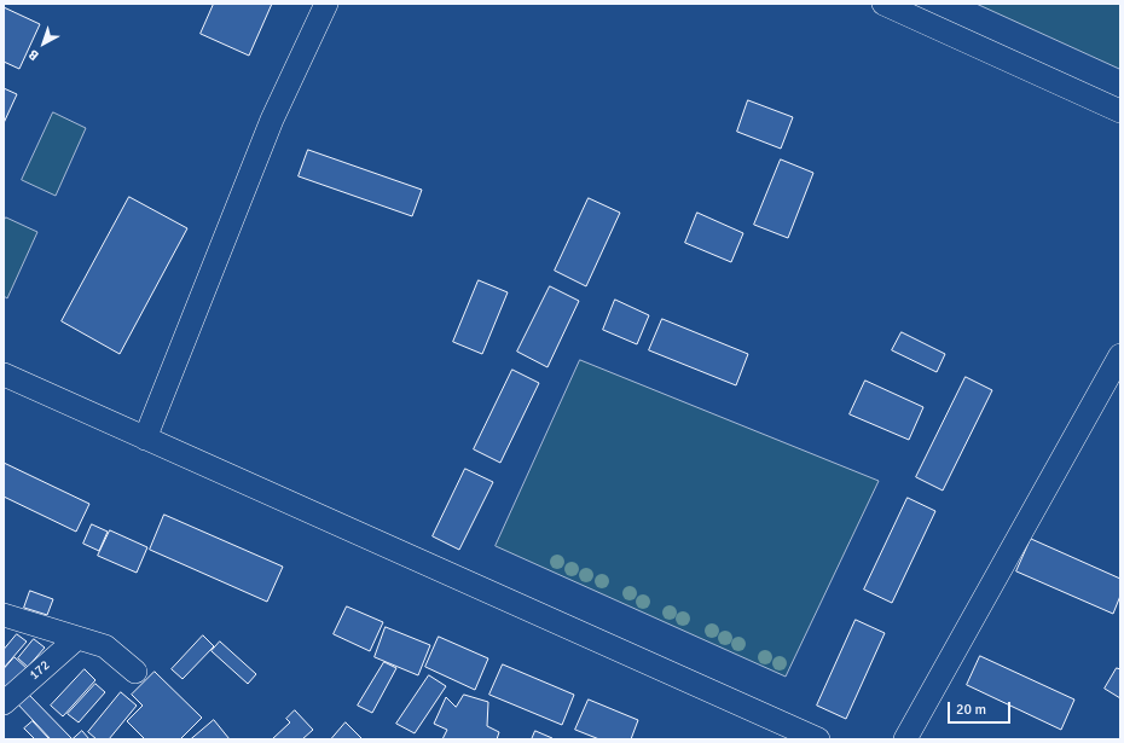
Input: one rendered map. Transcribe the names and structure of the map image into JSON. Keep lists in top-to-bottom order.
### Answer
{
  "streets": {
    "street": ["172"]
  },
  "scale_bar": "20 m",
  "north": "bottom left"
}
